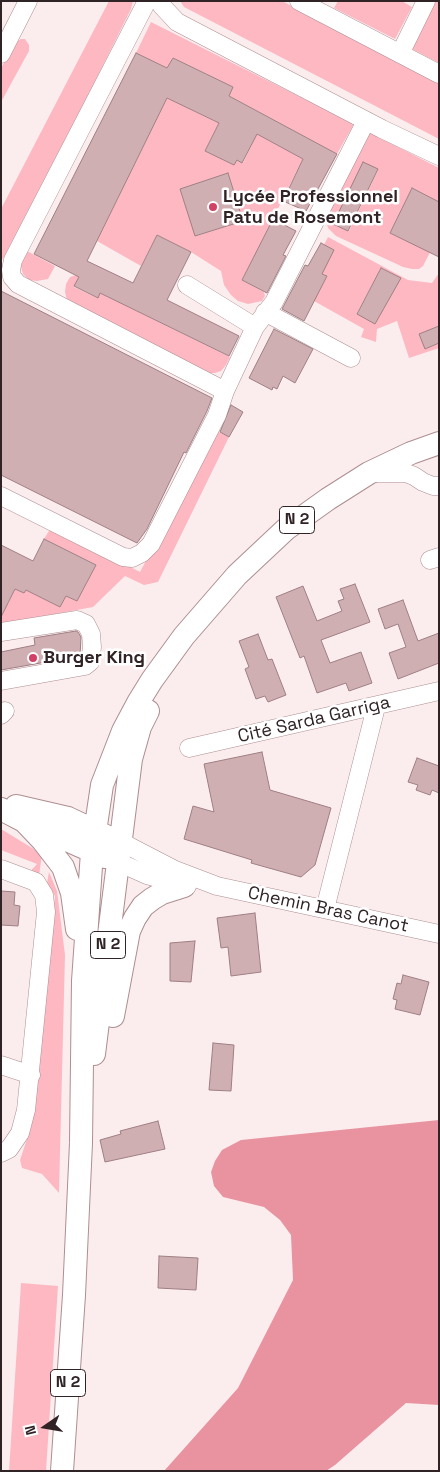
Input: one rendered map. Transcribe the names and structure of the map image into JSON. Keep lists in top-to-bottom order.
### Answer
{
  "streets": {
    "main road": ["N 2"],
    "street": ["Cité Sarda Garriga", "Chemin Bras Canot"]
  },
  "crossings": [
    ["N 2", "Chemin Bras Canot"]
  ],
  "places": ["Lycée Professionnel Patu de Rosemont", "Burger King"],
  "north": "left"
}
